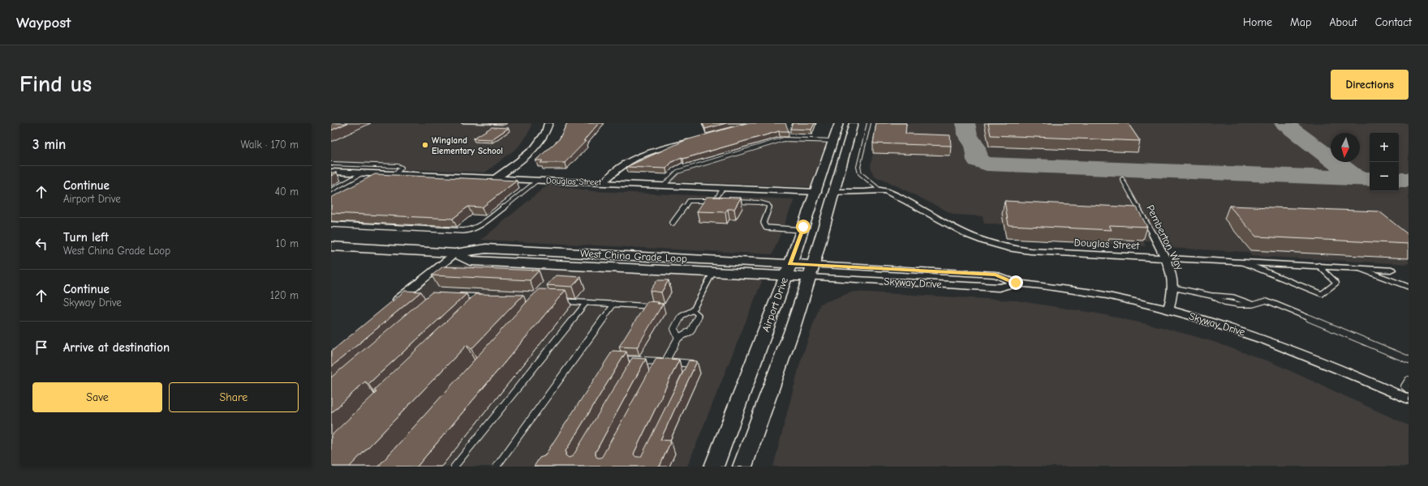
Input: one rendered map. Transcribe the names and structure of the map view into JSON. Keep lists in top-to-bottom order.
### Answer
{
  "streets": {
    "main road": ["West China Grade Loop", "Airport Drive"],
    "street": ["Douglas Street", "Pemberton Way", "Skyway Drive"]
  },
  "crossings": [
    ["Douglas Street", "Pemberton Way"],
    ["Douglas Street", "Airport Drive"],
    ["Pemberton Way", "Skyway Drive"],
    ["West China Grade Loop", "Skyway Drive"],
    ["West China Grade Loop", "Airport Drive"]
  ],
  "places": ["Wingland Elementary School"],
  "north": "bottom",
  "page": {
    "header": "Waypost",
    "nav": [
      "Home",
      "Map",
      "About",
      "Contact"
    ],
    "buttons": [
      "Directions",
      ["Save", "Share"]
    ],
    "title": "Find us",
    "heading": ["3 min", "Walk · 170 m"],
    "map_buttons": ["+", "−"],
    "list": [
      ["Continue", "Airport Drive", "40 m"],
      ["Turn left", "West China Grade Loop", "10 m"],
      ["Continue", "Skyway Drive", "120 m"],
      "Arrive at destination"
    ]
  }
}
